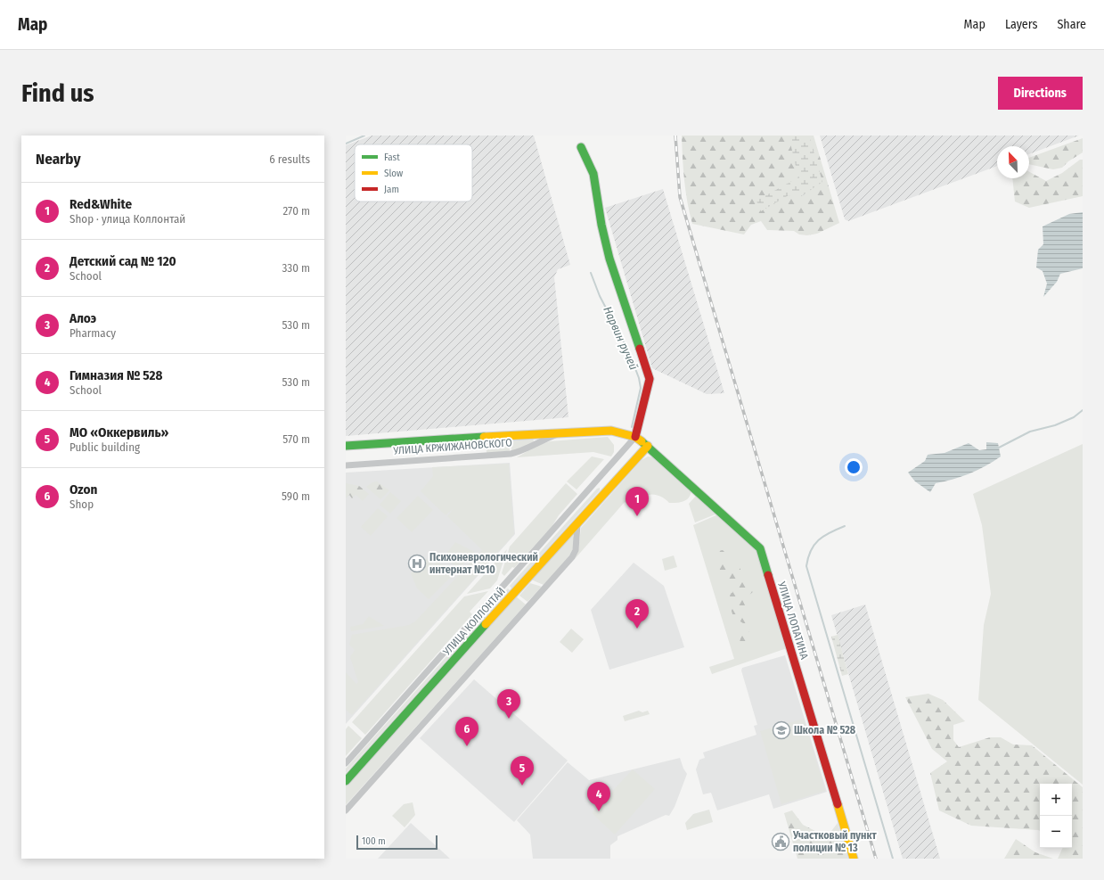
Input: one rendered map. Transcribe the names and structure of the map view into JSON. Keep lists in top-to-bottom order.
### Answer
{
  "streets": {
    "street": ["УЛИЦА КРЖИЖАНОВСКОГО", "УЛИЦА ЛОПАТИНА", "УЛИЦА КОЛЛОНТАЙ"]
  },
  "crossings": [
    ["УЛИЦА КРЖИЖАНОВСКОГО", "УЛИЦА ЛОПАТИНА"],
    ["УЛИЦА КРЖИЖАНОВСКОГО", "УЛИЦА КОЛЛОНТАЙ"],
    ["УЛИЦА ЛОПАТИНА", "УЛИЦА КОЛЛОНТАЙ"]
  ],
  "water": ["Нарвин ручей"],
  "places": {
    "hospital": ["Психоневрологический интернат №10"],
    "school or university": ["Школа № 528"],
    "public building": ["Участковый пункт полиции № 13"]
  },
  "legend": ["Fast", "Slow", "Jam"],
  "scale_bar": "100 m",
  "north": "top left",
  "page": {
    "header": "Map",
    "nav": ["Map", "Layers", "Share"],
    "buttons": "Directions",
    "title": "Find us",
    "heading": ["Nearby", "6 results"],
    "list": [
      {
        "mark": "1",
        "name": "Red&White",
        "note": "Shop · улица Коллонтай",
        "value": "270 m"
      },
      {
        "mark": "2",
        "name": "Детский сад № 120",
        "note": "School",
        "value": "330 m"
      },
      {
        "mark": "3",
        "name": "Алоэ",
        "note": "Pharmacy",
        "value": "530 m"
      },
      {
        "mark": "4",
        "name": "Гимназия № 528",
        "note": "School",
        "value": "530 m"
      },
      {
        "mark": "5",
        "name": "МО «Оккервиль»",
        "note": "Public building",
        "value": "570 m"
      },
      {
        "mark": "6",
        "name": "Ozon",
        "note": "Shop",
        "value": "590 m"
      }
    ],
    "pins": [
      "1",
      "2",
      "3",
      "6",
      "5",
      "4"
    ],
    "map_buttons": ["+", "−"],
    "scale": "100 m"
  }
}
